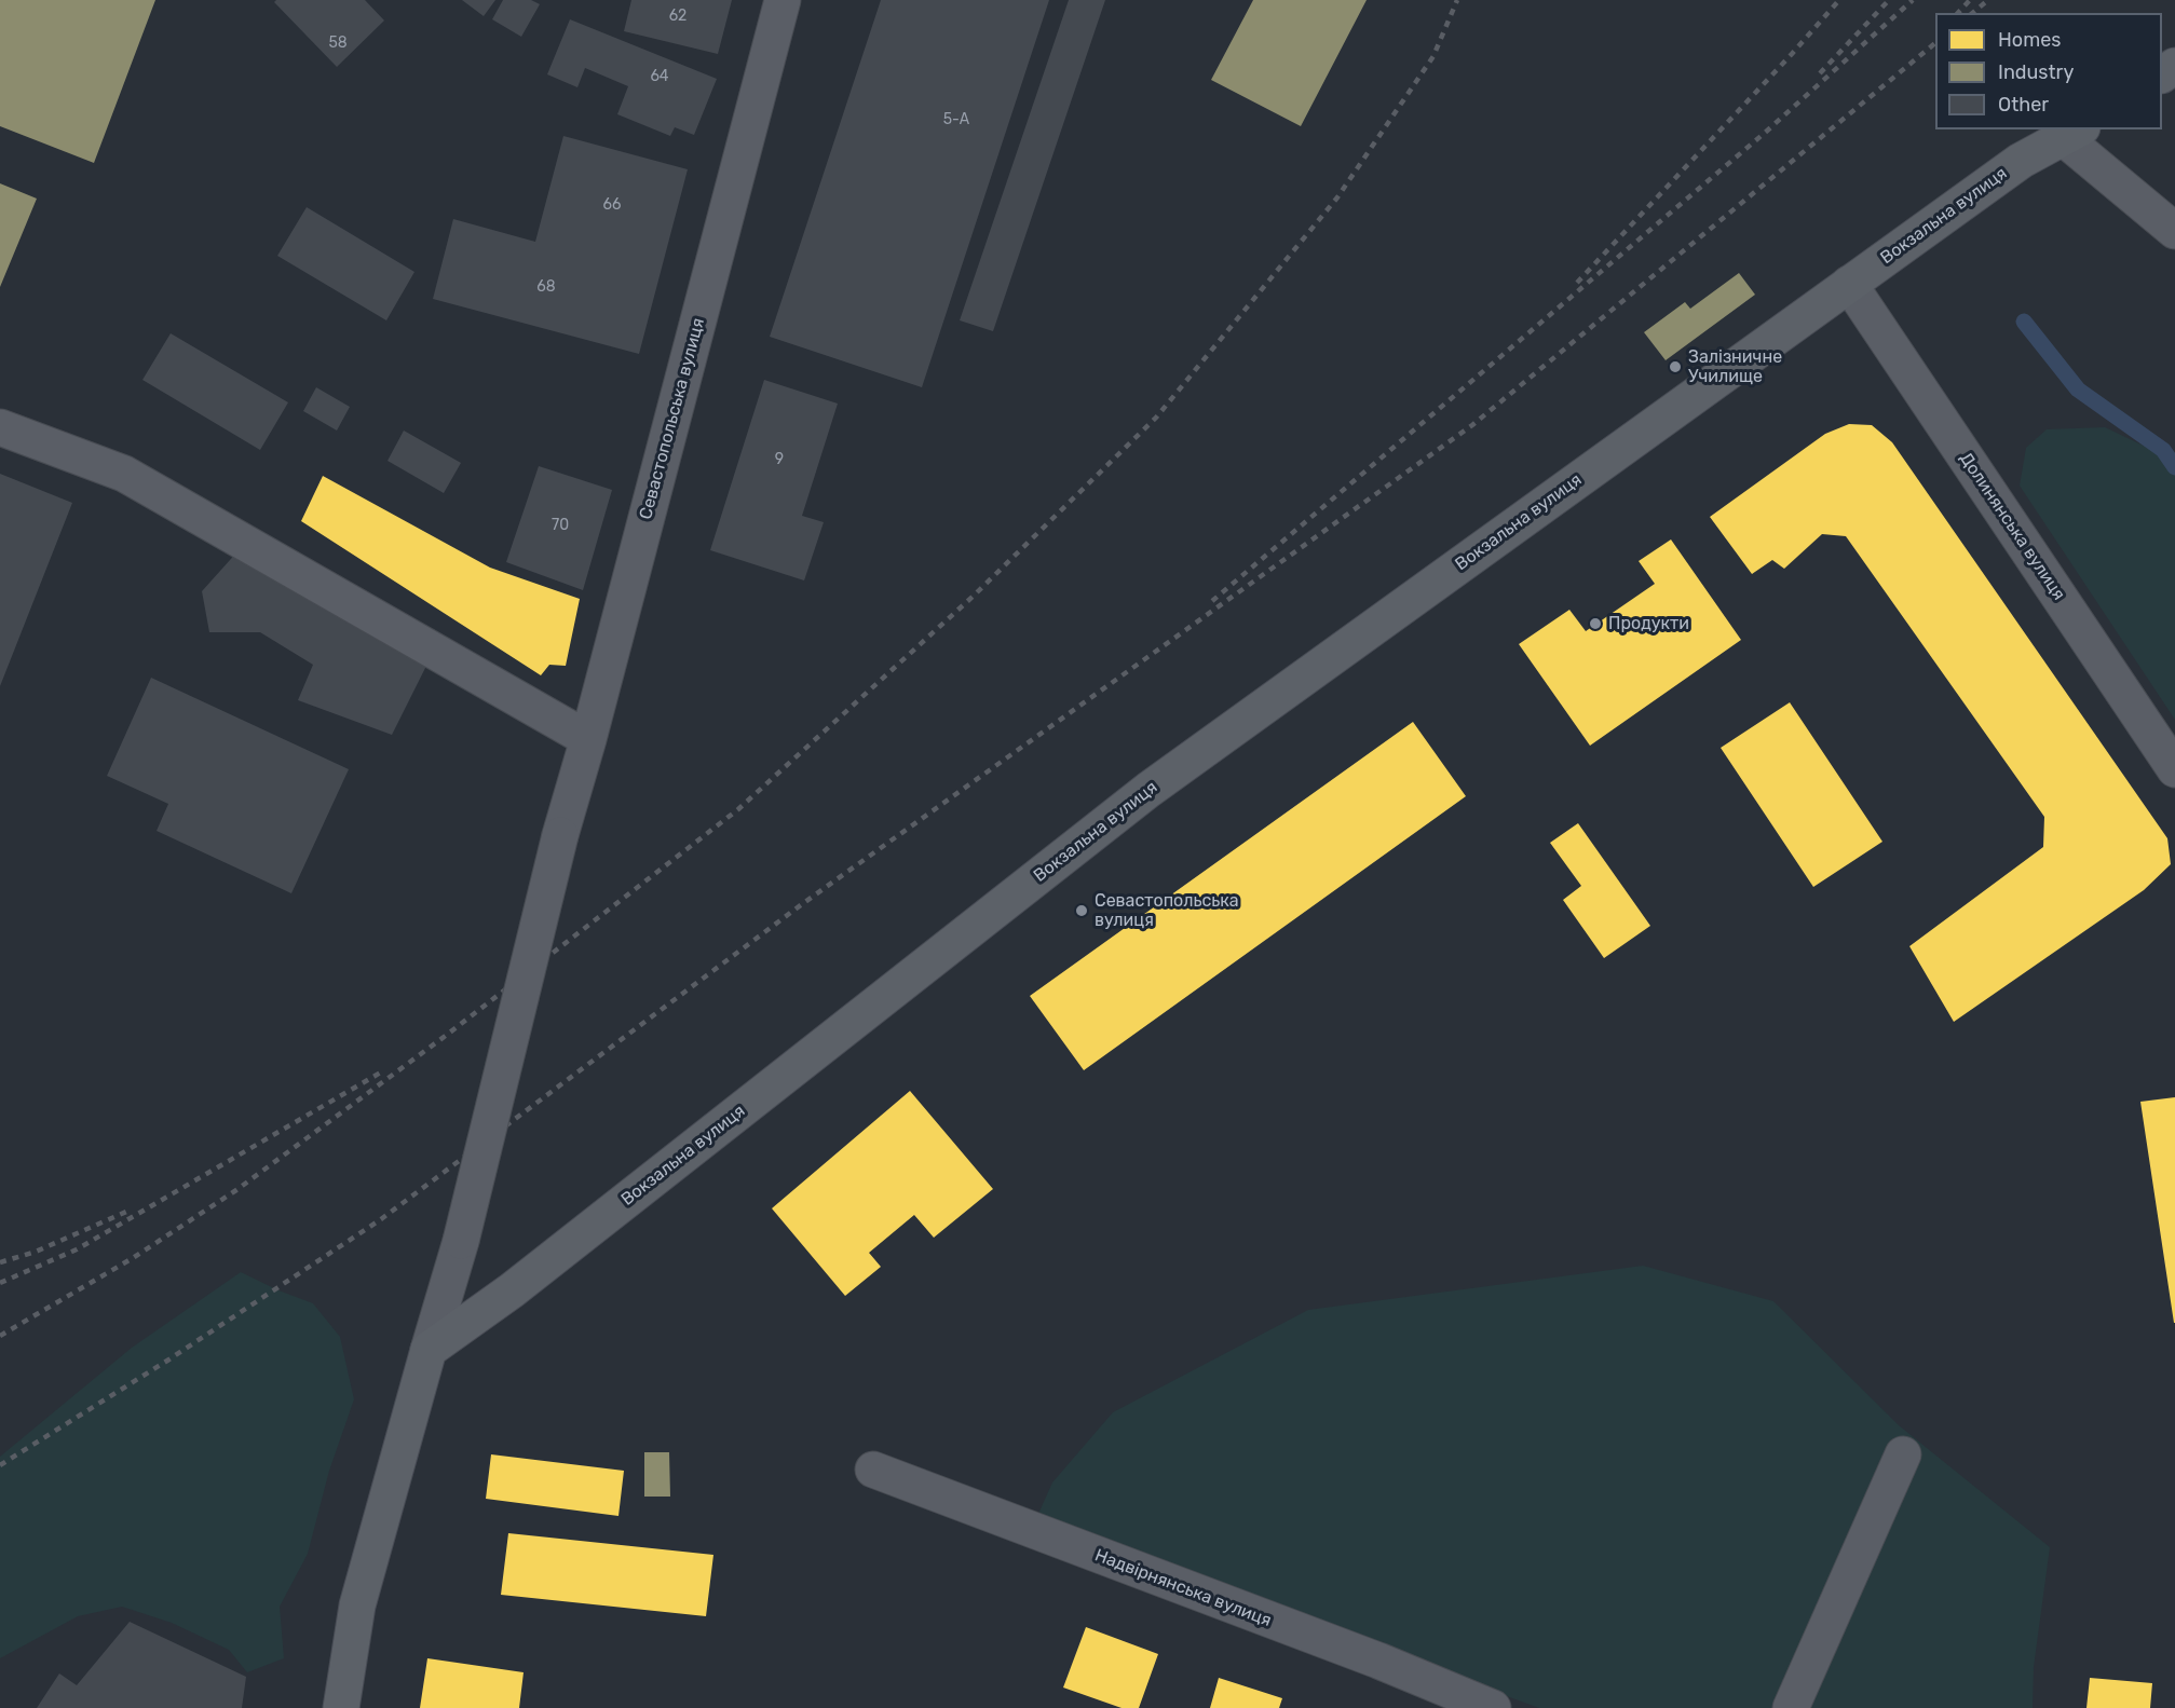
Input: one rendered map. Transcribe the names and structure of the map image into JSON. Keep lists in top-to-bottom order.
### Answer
{
  "streets": {
    "main road": ["Вокзальна вулиця"],
    "street": ["Севастопольська вулиця", "Долинянська вулиця", "Надвірнянська вулиця"]
  },
  "crossings": [
    ["Вокзальна вулиця", "Севастопольська вулиця"],
    ["Вокзальна вулиця", "Долинянська вулиця"]
  ],
  "places": ["Залізничне Училище", "Продукти", "Севастопольська вулиця"],
  "house_numbers": [
    "62",
    "58",
    "64",
    "5-А",
    "66",
    "68",
    "9",
    "70"
  ],
  "legend": ["Homes", "Industry", "Other"]
}
